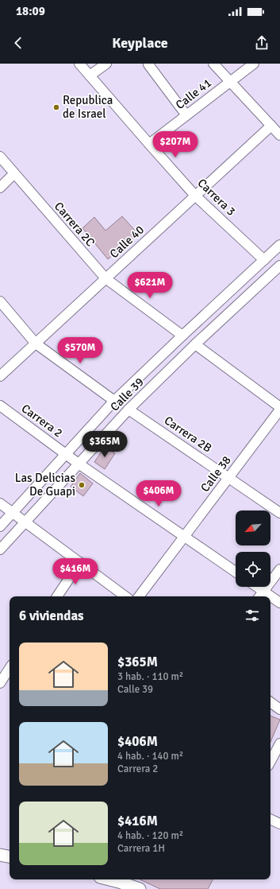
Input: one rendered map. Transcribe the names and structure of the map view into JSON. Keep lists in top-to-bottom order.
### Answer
{
  "streets": {
    "street": [
      "Calle 41",
      "Carrera 3",
      "Carrera 2C",
      "Calle 40",
      "Calle 39",
      "Carrera 2",
      "Carrera 2B",
      "Calle 38"
    ]
  },
  "crossings": [
    ["Calle 41", "Carrera 3"],
    ["Carrera 3", "Calle 40"],
    ["Carrera 3", "Calle 39"],
    ["Carrera 2C", "Calle 40"],
    ["Carrera 2C", "Calle 39"],
    ["Calle 39", "Carrera 2"],
    ["Calle 39", "Carrera 2B"],
    ["Carrera 2", "Calle 38"],
    ["Carrera 2B", "Calle 38"]
  ],
  "places": ["Republica de Israel", "Las Delicias De Guapi"],
  "north": "bottom left",
  "page": {
    "status": "18:09",
    "header": "Keyplace",
    "price": [
      "$207M",
      "$621M",
      "$570M",
      "$365M",
      "$406M",
      "$416M"
    ],
    "heading": "6 viviendas",
    "list": [
      {
        "name": "$365M",
        "note": "3 hab. · 110 m² · Calle 39"
      },
      {
        "name": "$406M",
        "note": "4 hab. · 140 m² · Carrera 2"
      },
      {
        "name": "$416M",
        "note": "4 hab. · 120 m² · Carrera 1H"
      }
    ]
  }
}
